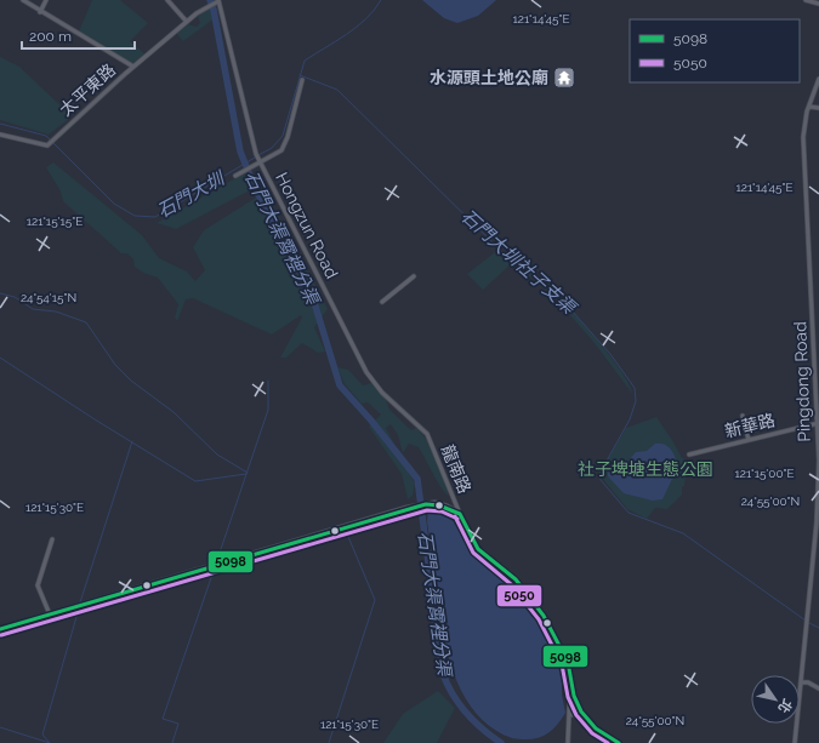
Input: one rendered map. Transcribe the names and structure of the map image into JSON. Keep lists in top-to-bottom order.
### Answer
{
  "streets": {
    "street": [
      "太平東路",
      "Hongzun Road",
      "Pingdong Road",
      "新華路",
      "龍南路"
    ]
  },
  "crossings": [
    ["太平東路", "Hongzun Road"],
    ["Hongzun Road", "龍南路"],
    ["Pingdong Road", "新華路"]
  ],
  "water": ["石門大圳", "石門大渠霄裡分渠", "石門大圳社子支渠"],
  "parks": ["社子埤塘生態公園"],
  "places": {
    "temple": ["水源頭土地公廟"]
  },
  "lines": ["transit line 5098", "transit line 5050"],
  "legend": ["5098", "5050"],
  "scale_bar": "200 m",
  "north": "bottom right",
  "coordinates": [
    "121°14'45\"E",
    "121°15'15\"E",
    "24°54'15\"N",
    "121°15'00\"E",
    "24°55'00\"N",
    "121°15'30\"E"
  ]
}
